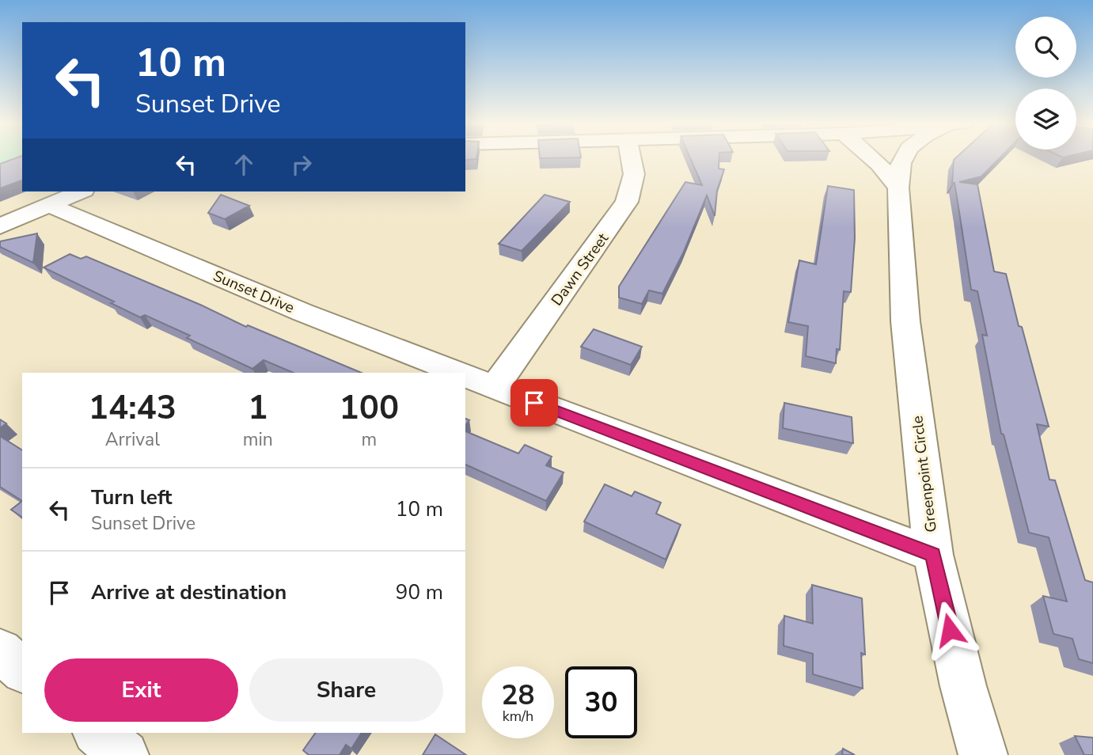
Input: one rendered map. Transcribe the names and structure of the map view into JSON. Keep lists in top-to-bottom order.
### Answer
{
  "streets": {
    "street": ["Dawn Street", "Sunset Drive", "Greenpoint Circle"]
  },
  "crossings": [
    ["Dawn Street", "Sunset Drive"],
    ["Sunset Drive", "Greenpoint Circle"]
  ],
  "page": {
    "turn": ["10 m", "Sunset Drive"],
    "eta": [
      "14:43",
      "Arrival",
      "1",
      "min",
      "100",
      "m"
    ],
    "list": [
      {
        "name": "Turn left",
        "note": "Sunset Drive",
        "value": "10 m"
      },
      {
        "name": "Arrive at destination",
        "value": "90 m"
      }
    ],
    "buttons": ["Exit", "Share"],
    "speed": "28 km/h",
    "limit": "30"
  }
}
